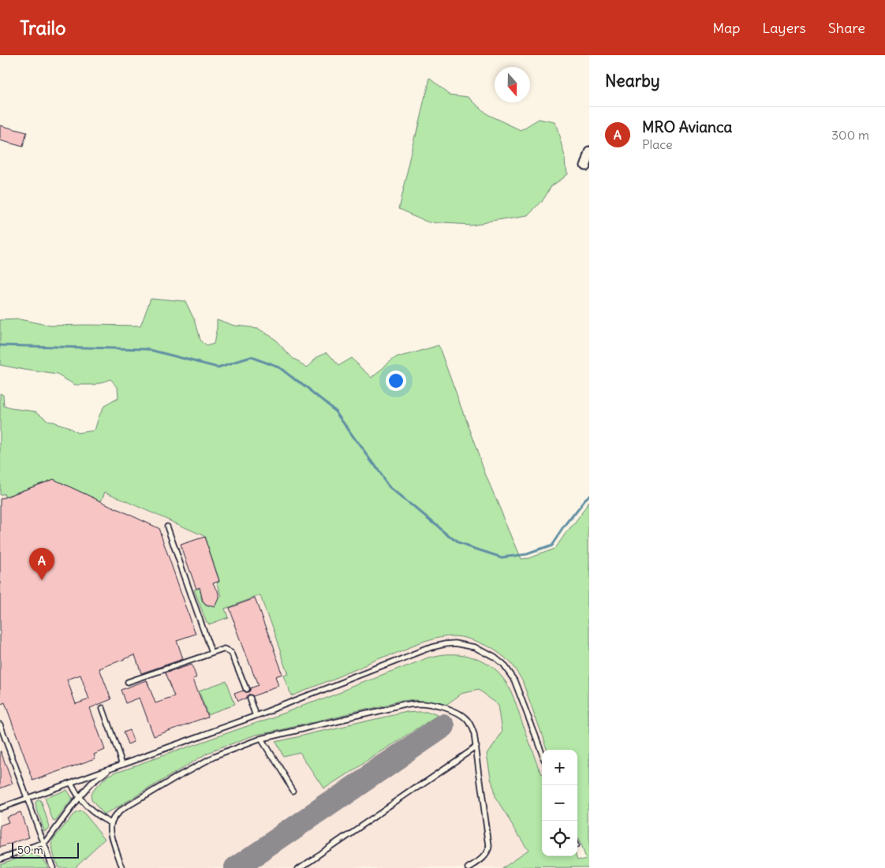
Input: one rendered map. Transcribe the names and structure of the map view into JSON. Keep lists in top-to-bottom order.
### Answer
{
  "scale_bar": "50 m",
  "north": "bottom",
  "page": {
    "header": "Trailo",
    "nav": ["Map", "Layers", "Share"],
    "heading": "Nearby",
    "list": [
      {
        "mark": "A",
        "name": "MRO Avianca",
        "note": "Place",
        "value": "300 m"
      }
    ],
    "pins": "A",
    "map_buttons": ["+", "−"],
    "scale": "50 m"
  }
}
